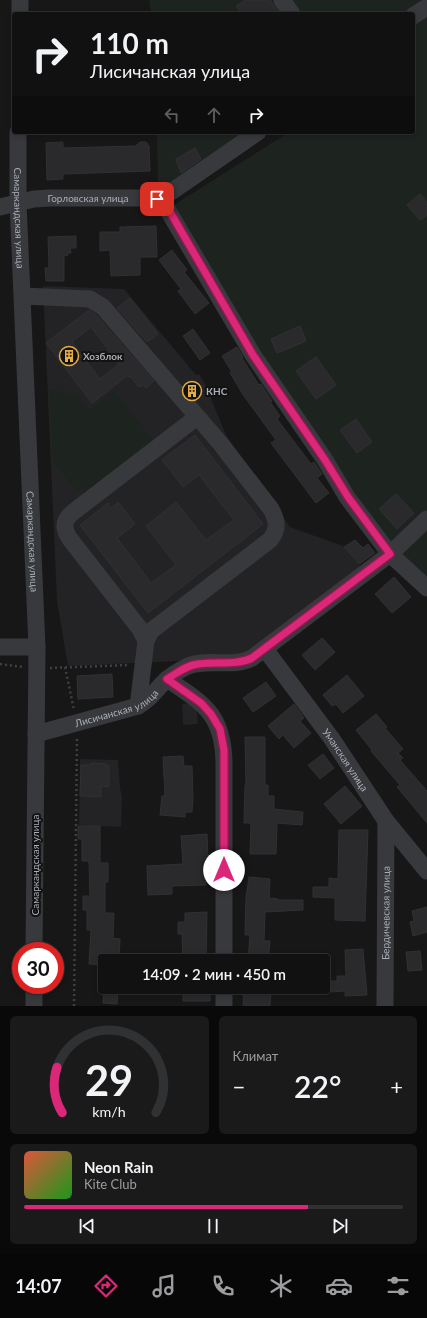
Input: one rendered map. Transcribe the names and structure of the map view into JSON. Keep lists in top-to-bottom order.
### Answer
{
  "streets": {
    "street": [
      "Горловская улица",
      "Самаркандская улица",
      "Лисичанская улица",
      "Уманская улица",
      "Бердичевская улица"
    ]
  },
  "crossings": [
    ["Горловская улица", "Самаркандская улица"],
    ["Самаркандская улица", "Лисичанская улица"],
    ["Лисичанская улица", "Уманская улица"],
    ["Уманская улица", "Бердичевская улица"]
  ],
  "places": {
    "building": ["Хозблок", "КНС"]
  },
  "page": {
    "turn": ["110 m", "Лисичанская улица"],
    "limit": "30",
    "trip": "14:09 · 2 мин · 450 m",
    "tile": "Климат",
    "heat": ["−", "22°", "+"],
    "song": ["Neon Rain", "Kite Club"],
    "tabs": "14:07",
    "gauge": ["29", "km/h"]
  }
}
